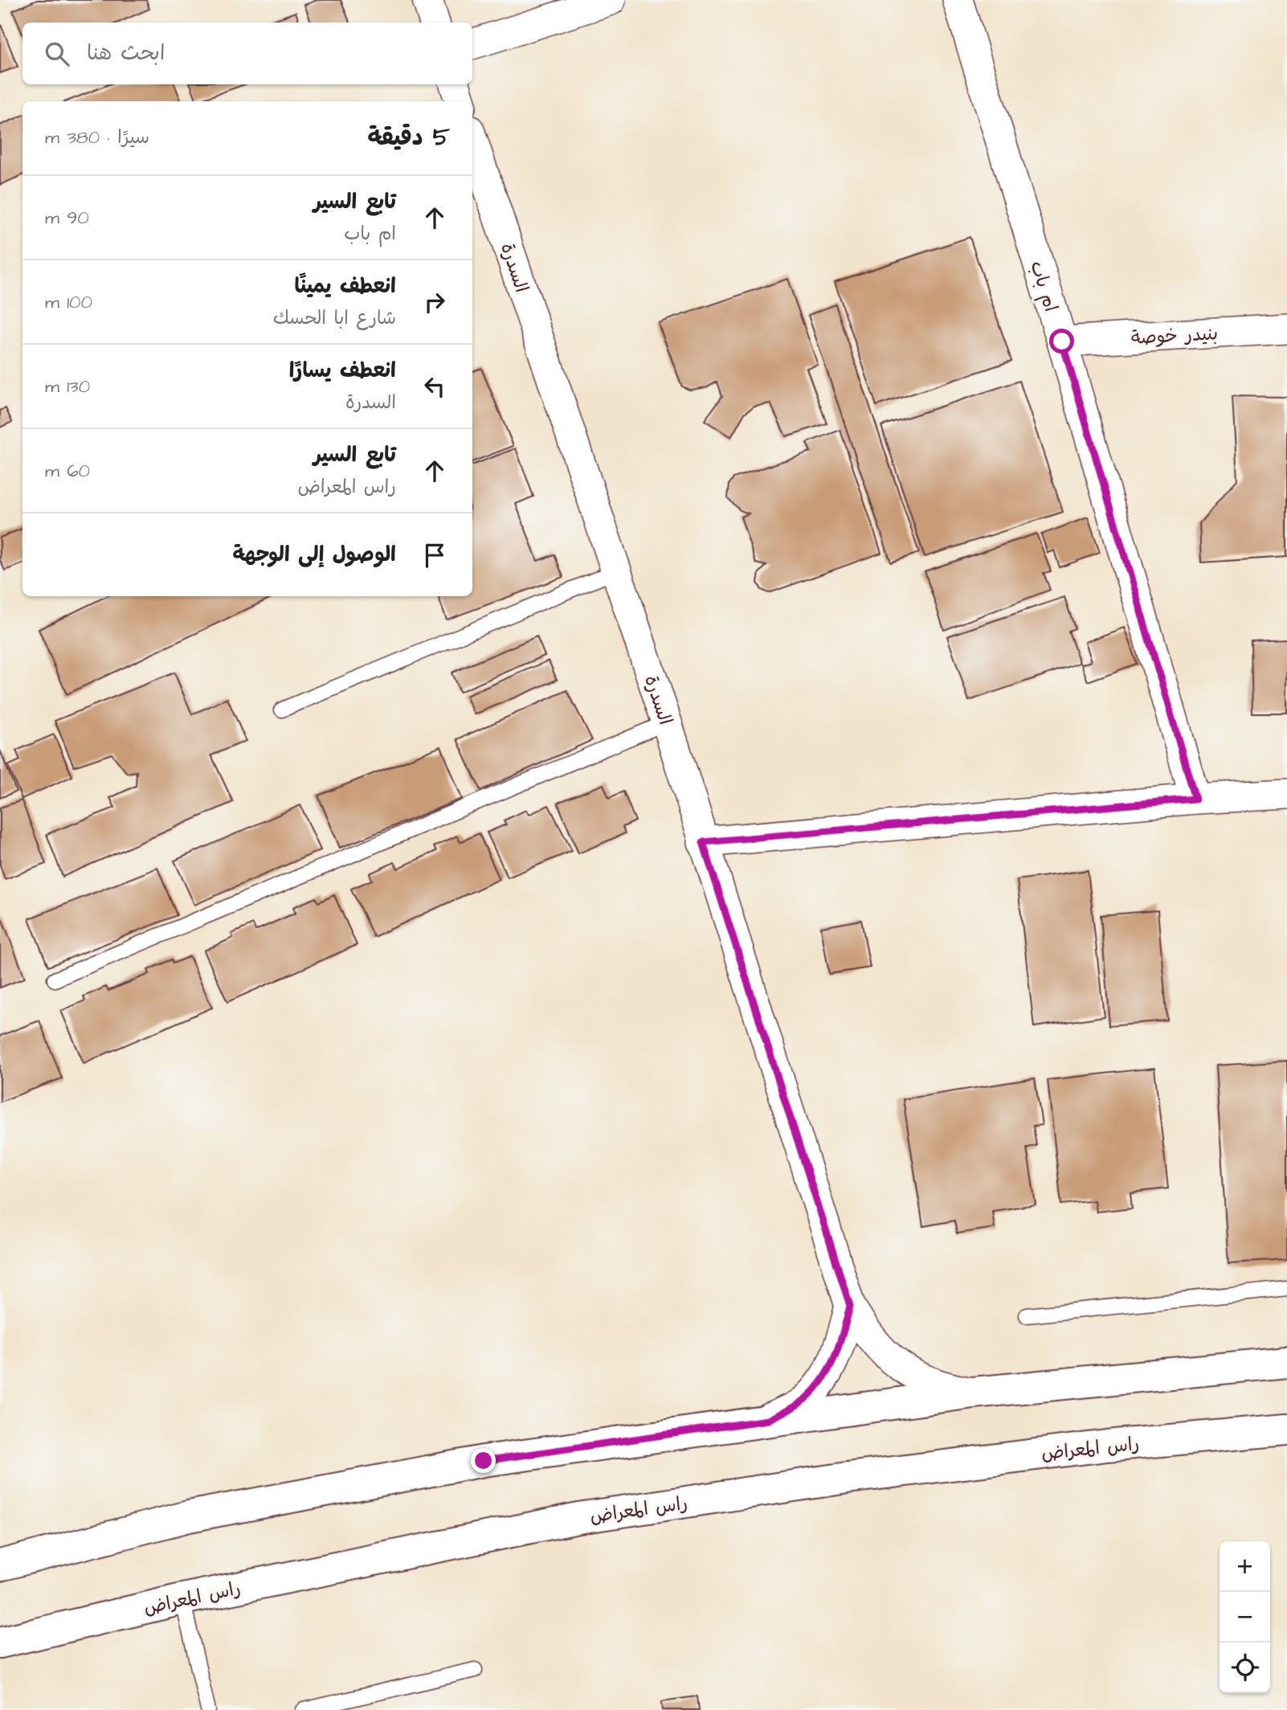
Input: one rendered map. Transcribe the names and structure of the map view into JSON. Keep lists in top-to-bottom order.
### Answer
{
  "streets": {
    "street": [
      "السدرة",
      "ام باب",
      "بنيدر خوصة",
      "راس المعراض"
    ]
  },
  "crossings": [
    ["ام باب", "بنيدر خوصة"]
  ],
  "page": {
    "search": "ابحث هنا",
    "heading": ["5 دقيقة", "سيرًا · 380 m"],
    "list": [
      ["تابع السير", "ام باب", "90 m"],
      ["انعطف يمينًا", "شارع ابا الحسك", "100 m"],
      ["انعطف يسارًا", "السدرة", "130 m"],
      ["تابع السير", "راس المعراض", "60 m"],
      "الوصول إلى الوجهة"
    ],
    "map_buttons": ["+", "−"]
  }
}
